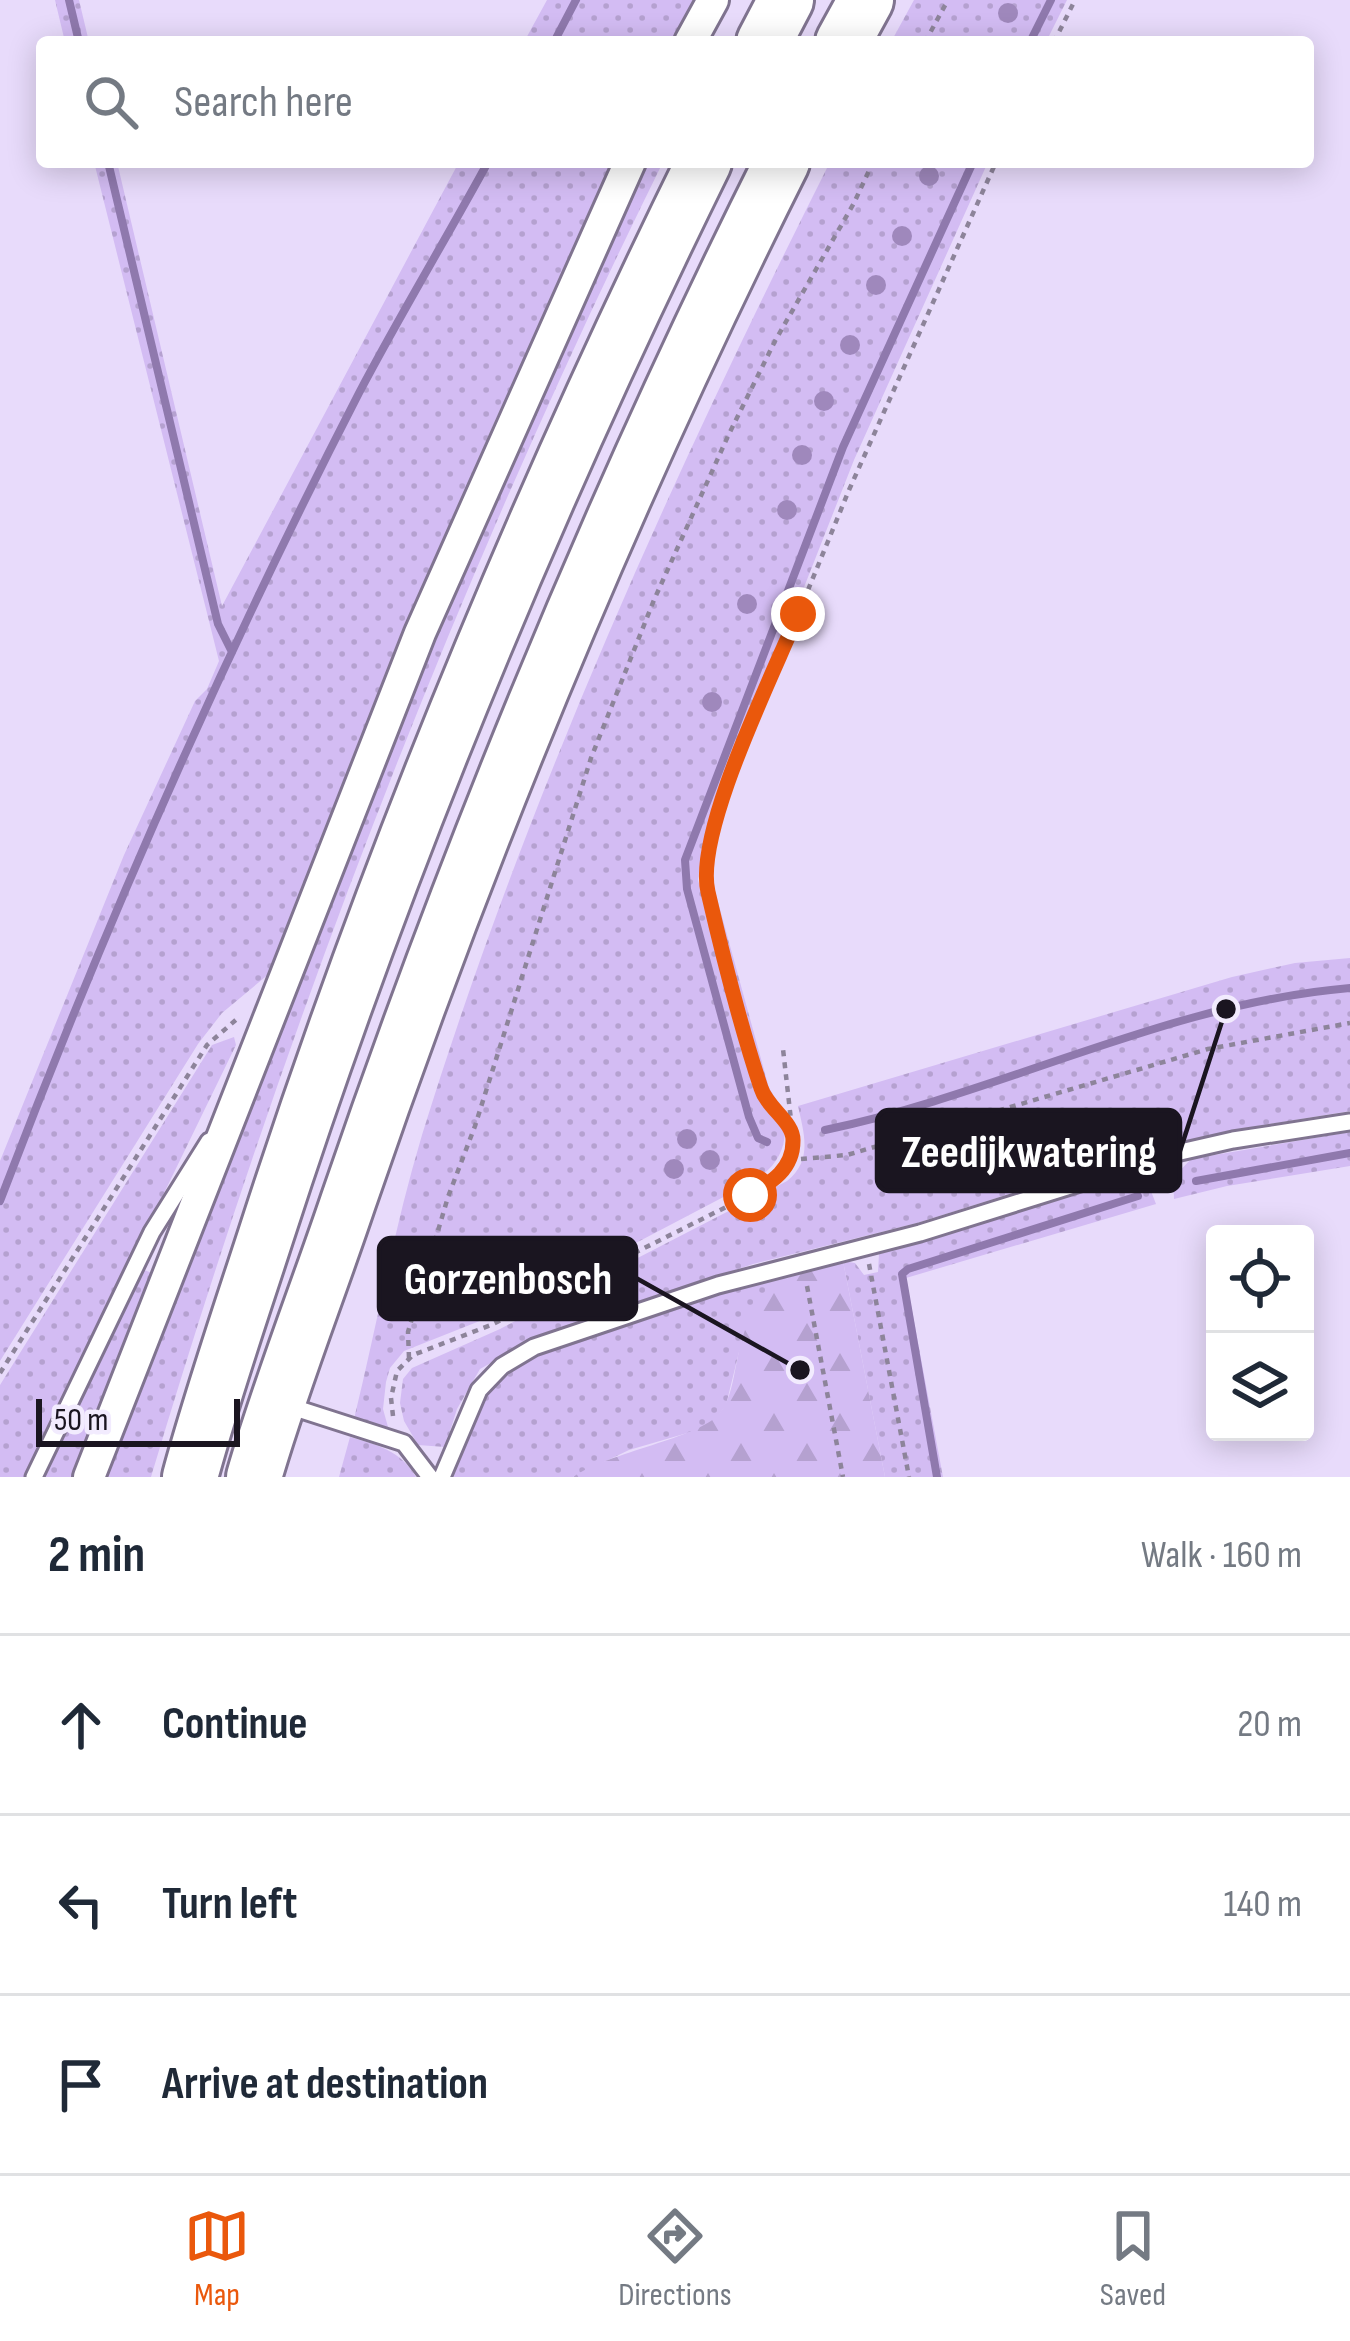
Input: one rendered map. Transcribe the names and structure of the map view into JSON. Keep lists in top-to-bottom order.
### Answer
{
  "places": ["Zeedijkwatering", "Gorzenbosch"],
  "scale_bar": "50 m",
  "page": {
    "search": "Search here",
    "scale": "50 m",
    "heading": ["2 min", "Walk · 160 m"],
    "list": [
      ["Continue", "20 m"],
      ["Turn left", "140 m"],
      "Arrive at destination"
    ],
    "nav": ["Map", "Directions", "Saved"]
  }
}
